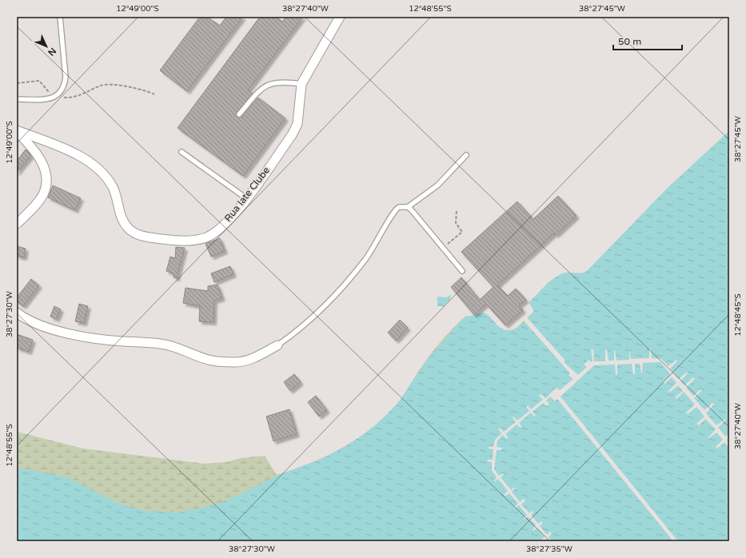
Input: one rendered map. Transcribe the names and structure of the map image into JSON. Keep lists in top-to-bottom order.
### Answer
{
  "streets": {
    "street": ["Rua Iate Clube"]
  },
  "scale_bar": "50 m",
  "north": "bottom right",
  "coordinates": [
    "12°49'00\"S",
    "38°27'40\"W",
    "12°48'55\"S",
    "38°27'45\"W",
    "38°27'30\"W",
    "12°48'45\"S",
    "38°27'35\"W"
  ]
}
